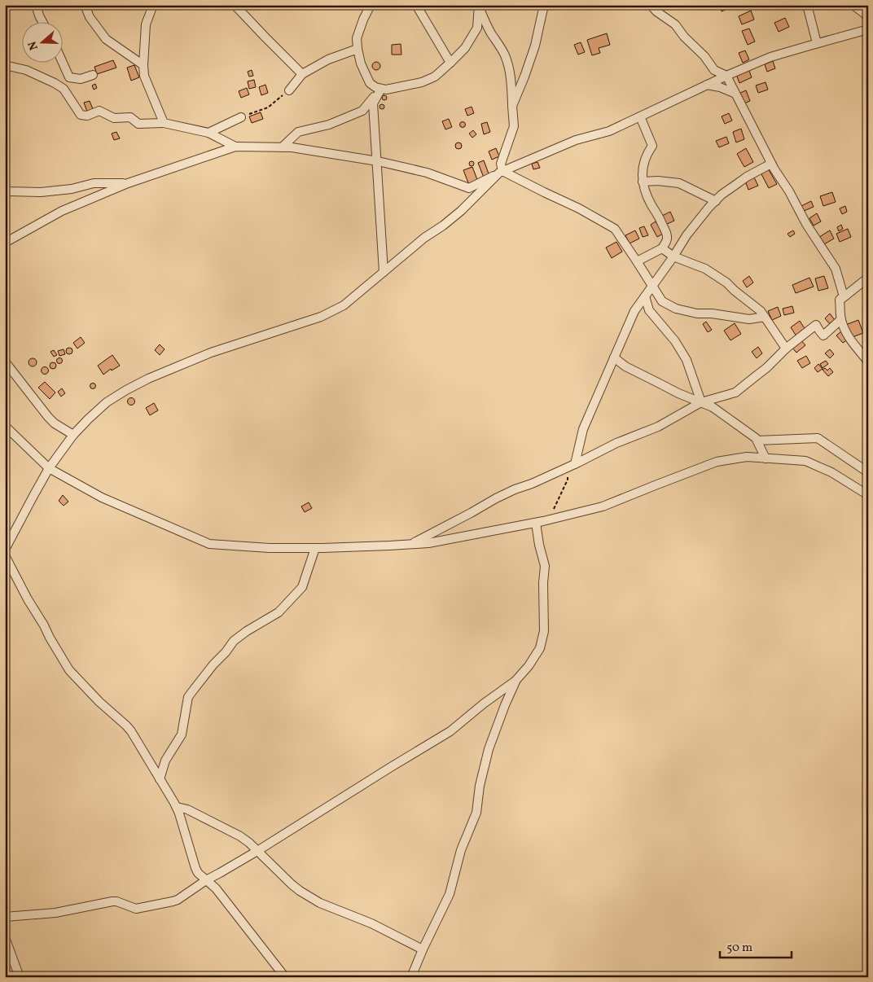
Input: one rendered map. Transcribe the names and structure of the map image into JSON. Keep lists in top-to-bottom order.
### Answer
{
  "scale_bar": "50 m",
  "north": "left"
}
